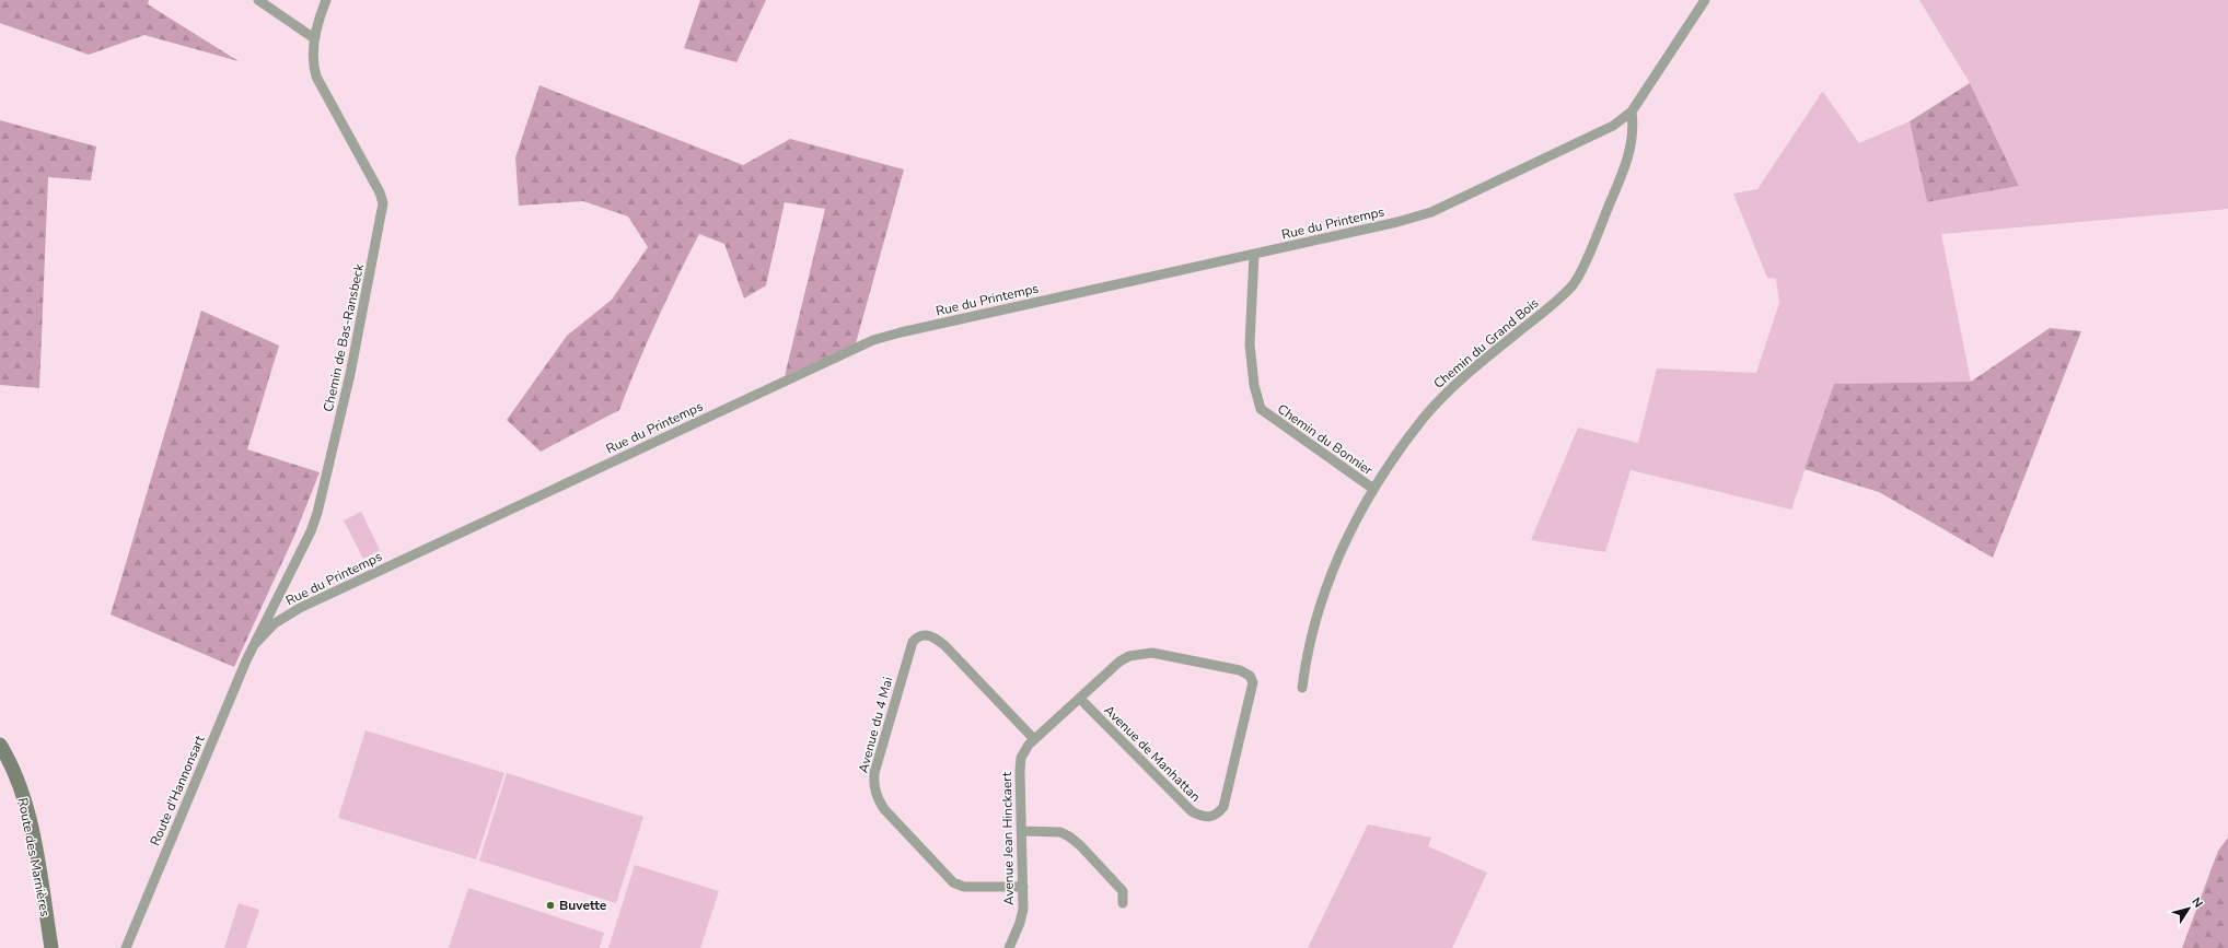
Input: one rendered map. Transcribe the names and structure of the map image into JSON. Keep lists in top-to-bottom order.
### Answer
{
  "streets": {
    "street": [
      "Rue du Printemps",
      "Chemin de Bas-Ransbeck",
      "Chemin du Grand Bois",
      "Chemin du Bonnier",
      "Avenue du 4 Mai",
      "Avenue de Manhattan",
      "Route d'Hannonsart",
      "Avenue Jean Hinckaert",
      "Route des Marnières"
    ]
  },
  "crossings": [
    ["Rue du Printemps", "Chemin de Bas-Ransbeck"],
    ["Rue du Printemps", "Chemin du Grand Bois"],
    ["Rue du Printemps", "Chemin du Bonnier"],
    ["Rue du Printemps", "Route d'Hannonsart"],
    ["Chemin de Bas-Ransbeck", "Route d'Hannonsart"],
    ["Chemin du Grand Bois", "Chemin du Bonnier"],
    ["Avenue du 4 Mai", "Avenue Jean Hinckaert"],
    ["Avenue de Manhattan", "Avenue Jean Hinckaert"]
  ],
  "places": ["Buvette"],
  "north": "top right"
}
